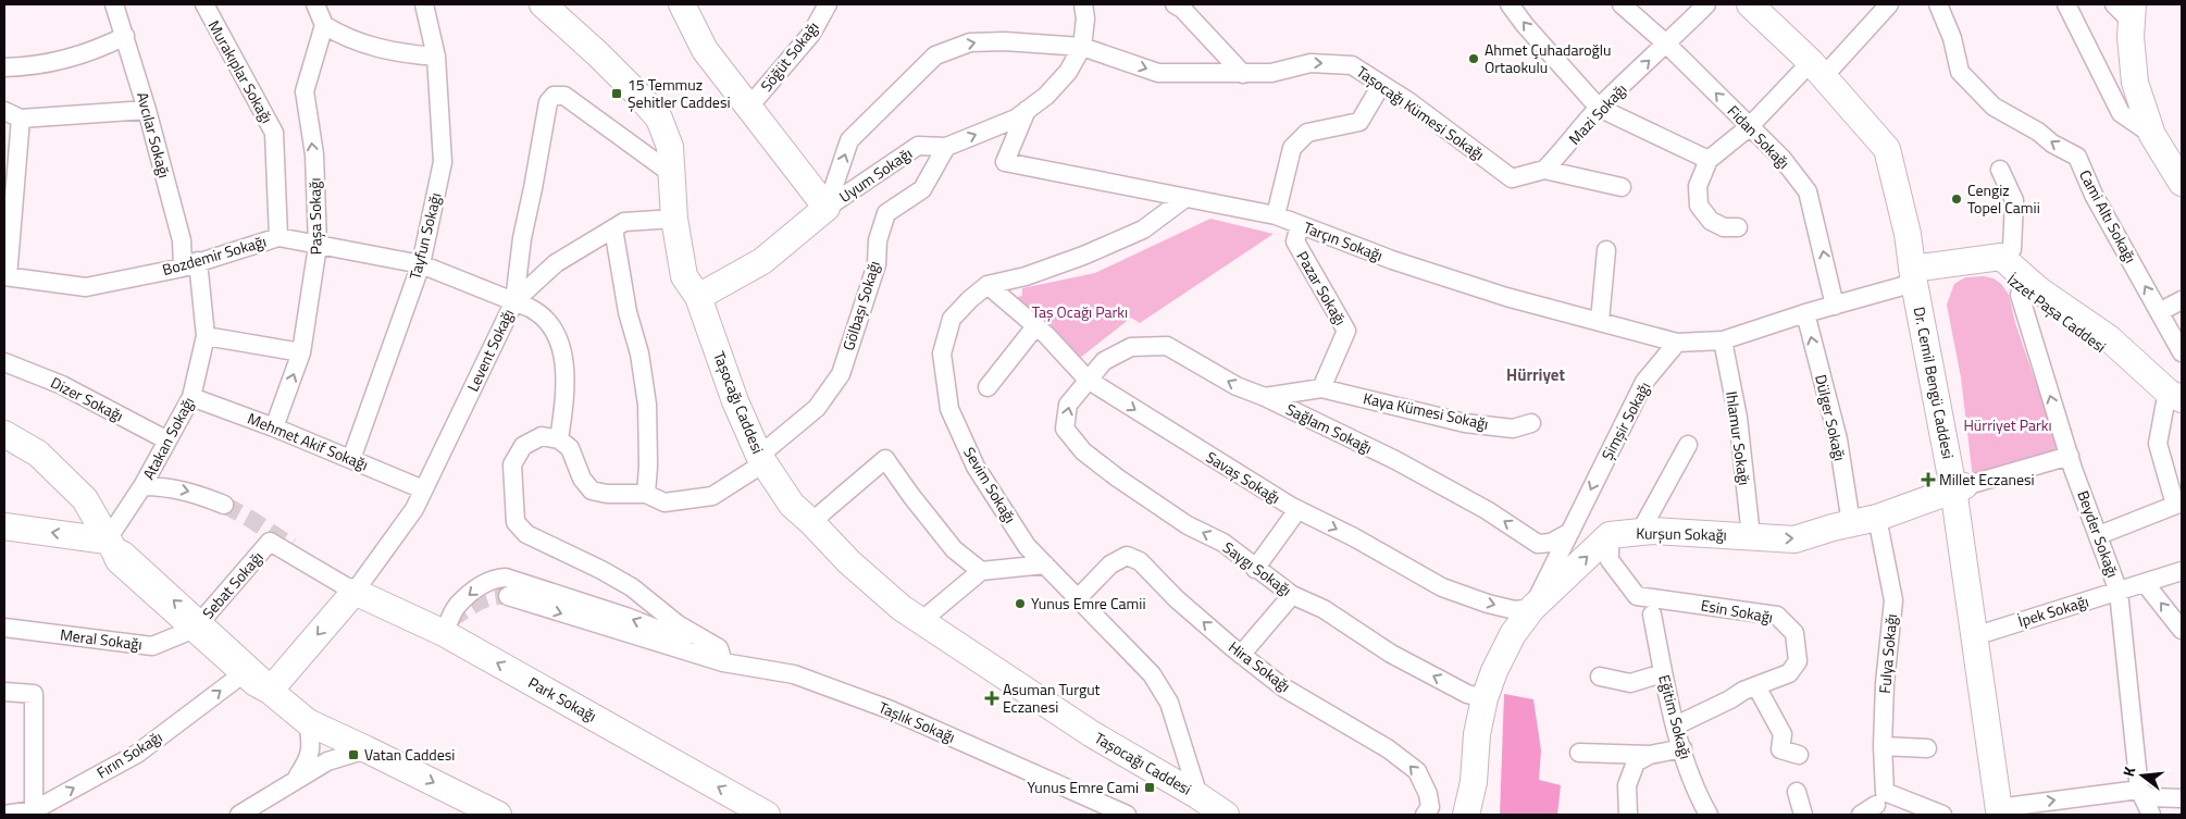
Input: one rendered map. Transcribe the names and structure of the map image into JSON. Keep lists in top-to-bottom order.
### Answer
{
  "streets": {
    "street": [
      "Söğüt Sokağı",
      "Murakıplar Sokağı",
      "Taşocağı Kümesi Sokağı",
      "Mazi Sokağı",
      "Avcılar Sokağı",
      "Fidan Sokağı",
      "Uyum Sokağı",
      "Paşa Sokağı",
      "Cami Altı Sokağı",
      "Tayfun Sokağı",
      "Tarçın Sokağı",
      "Bozdemir Sokağı",
      "Pazar Sokağı",
      "Gölbaşı Sokağı",
      "İzzet Paşa Caddesi",
      "Levent Sokağı",
      "Dr. Cemil Bengü Caddesi",
      "Dizer Sokağı",
      "Taşocağı Caddesi",
      "Kaya Kümesi Sokağı",
      "Dülger Sokağı",
      "Şimşir Sokağı",
      "Sağlam Sokağı",
      "Atakan Sokağı",
      "Ihlamur Sokağı",
      "Mehmet Akif Sokağı",
      "Savaş Sokağı",
      "Sevim Sokağı",
      "Kurşun Sokağı",
      "Beyder Sokağı",
      "Saygı Sokağı",
      "Sebat Sokağı",
      "Esin Sokağı",
      "İpek Sokağı",
      "Meral Sokağı",
      "Fulya Sokağı",
      "Hira Sokağı",
      "Park Sokağı",
      "Eğitim Sokağı",
      "Taşlık Sokağı",
      "Fırın Sokağı"
    ]
  },
  "crossings": [
    ["Murakıplar Sokağı", "Bozdemir Sokağı"],
    ["Taşocağı Kümesi Sokağı", "Mazi Sokağı"],
    ["Taşocağı Kümesi Sokağı", "Uyum Sokağı"],
    ["Mazi Sokağı", "Fidan Sokağı"],
    ["Avcılar Sokağı", "Bozdemir Sokağı"],
    ["Avcılar Sokağı", "Atakan Sokağı"],
    ["Uyum Sokağı", "Tarçın Sokağı"],
    ["Uyum Sokağı", "Gölbaşı Sokağı"],
    ["Paşa Sokağı", "Bozdemir Sokağı"],
    ["Paşa Sokağı", "Mehmet Akif Sokağı"],
    ["Tayfun Sokağı", "Bozdemir Sokağı"],
    ["Tayfun Sokağı", "Mehmet Akif Sokağı"],
    ["Tarçın Sokağı", "Pazar Sokağı"],
    ["Tarçın Sokağı", "Şimşir Sokağı"],
    ["Bozdemir Sokağı", "Gölbaşı Sokağı"],
    ["Bozdemir Sokağı", "Levent Sokağı"],
    ["Bozdemir Sokağı", "Atakan Sokağı"],
    ["Pazar Sokağı", "Kaya Kümesi Sokağı"],
    ["Gölbaşı Sokağı", "Taşocağı Caddesi"],
    ["İzzet Paşa Caddesi", "Dr. Cemil Bengü Caddesi"],
    ["İzzet Paşa Caddesi", "Beyder Sokağı"],
    ["Levent Sokağı", "Mehmet Akif Sokağı"],
    ["Levent Sokağı", "Sebat Sokağı"],
    ["Levent Sokağı", "Park Sokağı"],
    ["Dr. Cemil Bengü Caddesi", "Kurşun Sokağı"],
    ["Dr. Cemil Bengü Caddesi", "İpek Sokağı"],
    ["Dizer Sokağı", "Atakan Sokağı"],
    ["Taşocağı Caddesi", "Sevim Sokağı"],
    ["Dülger Sokağı", "Kurşun Sokağı"],
    ["Şimşir Sokağı", "Savaş Sokağı"],
    ["Sağlam Sokağı", "Savaş Sokağı"],
    ["Sağlam Sokağı", "Saygı Sokağı"],
    ["Atakan Sokağı", "Mehmet Akif Sokağı"],
    ["Ihlamur Sokağı", "Kurşun Sokağı"],
    ["Savaş Sokağı", "Sevim Sokağı"],
    ["Savaş Sokağı", "Saygı Sokağı"],
    ["Sevim Sokağı", "Hira Sokağı"],
    ["Kurşun Sokağı", "Esin Sokağı"],
    ["Kurşun Sokağı", "Fulya Sokağı"],
    ["Beyder Sokağı", "İpek Sokağı"],
    ["Sebat Sokağı", "Meral Sokağı"],
    ["Sebat Sokağı", "Park Sokağı"],
    ["Esin Sokağı", "Eğitim Sokağı"],
    ["Park Sokağı", "Taşlık Sokağı"]
  ],
  "one_way": [
    "Taşocağı Kümesi Sokağı",
    "Fidan Sokağı",
    "Paşa Sokağı",
    "Dülger Sokağı",
    "Sağlam Sokağı",
    "Savaş Sokağı",
    "Saygı Sokağı",
    "Hira Sokağı"
  ],
  "districts": ["Hürriyet"],
  "parks": ["Taş Ocağı Parkı", "Hürriyet Parkı"],
  "places": {
    "other": ["Ahmet Çuhadaroğlu Ortaokulu", "Cengiz Topel Camii", "Yunus Emre Camii"],
    "transit": ["15 Temmuz Şehitler Caddesi", "Vatan Caddesi", "Yunus Emre Cami"],
    "health": ["Millet Eczanesi", "Asuman Turgut Eczanesi"]
  },
  "north": "left"
}
